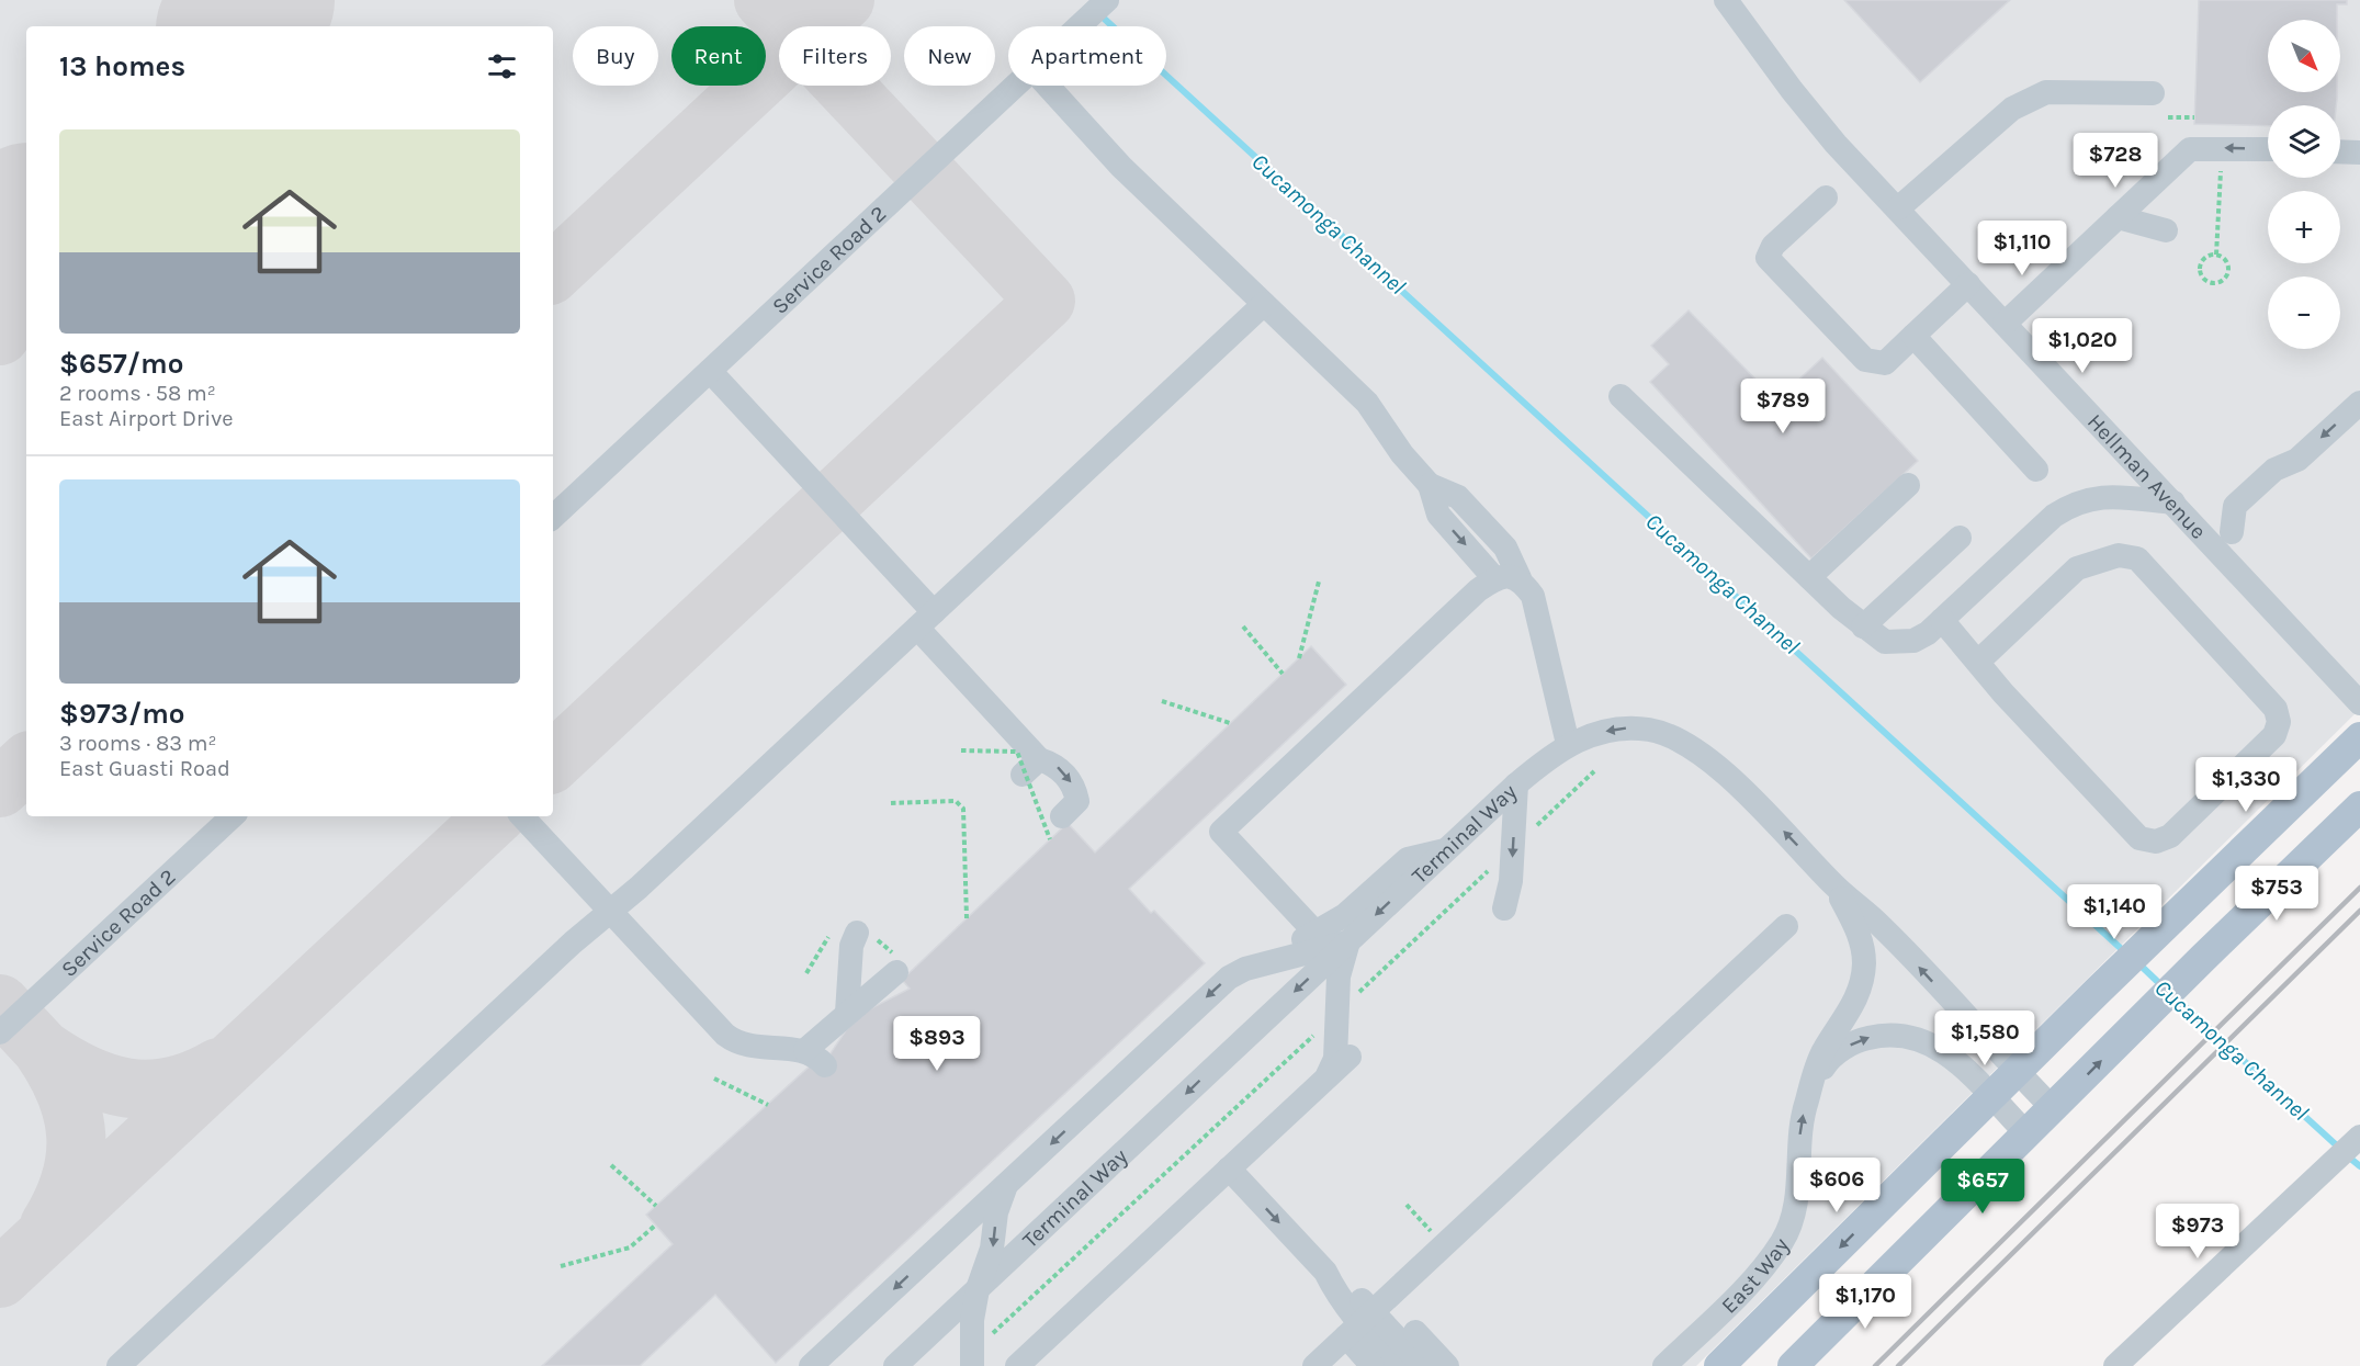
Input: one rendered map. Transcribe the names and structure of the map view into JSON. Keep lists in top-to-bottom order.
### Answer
{
  "streets": {
    "street": [
      "Service Road 2",
      "Hellman Avenue",
      "Terminal Way",
      "East Way"
    ]
  },
  "crossings": [
    ["Terminal Way", "East Way"]
  ],
  "water": ["Cucamonga Channel"],
  "north": "bottom right",
  "page": {
    "map_buttons": ["+", "−"],
    "chip": [
      "Buy",
      "Rent",
      "Filters",
      "New",
      "Apartment"
    ],
    "heading": "13 homes",
    "list": [
      {
        "name": "$657/mo",
        "note": "2 rooms · 58 m² · East Airport Drive"
      },
      {
        "name": "$973/mo",
        "note": "3 rooms · 83 m² · East Guasti Road"
      }
    ],
    "price": [
      "$728",
      "$1,110",
      "$1,020",
      "$789",
      "$1,330",
      "$753",
      "$1,140",
      "$1,580",
      "$893",
      "$606",
      "$657",
      "$973",
      "$1,170"
    ]
  }
}
